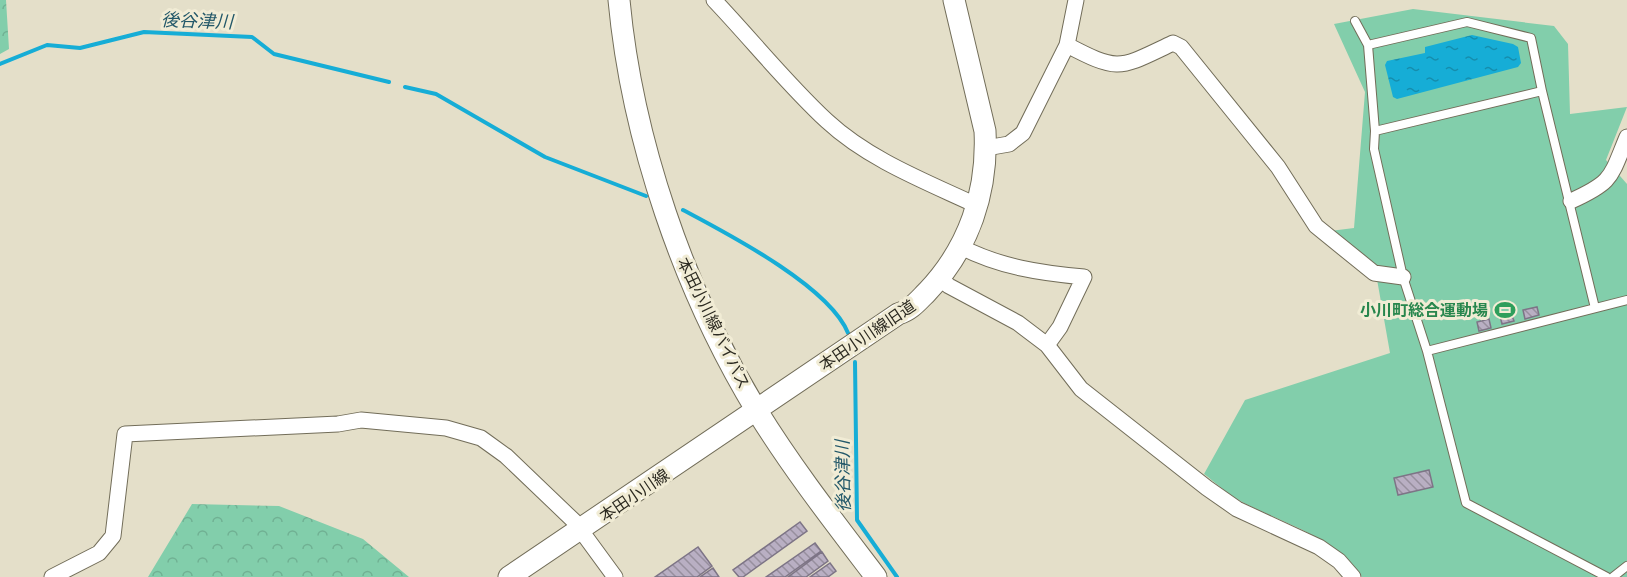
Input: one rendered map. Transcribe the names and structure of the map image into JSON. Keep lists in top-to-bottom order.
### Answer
{
  "streets": {
    "main road": ["本田小川線バイパス", "本田小川線旧道", "本田小川線"]
  },
  "crossings": [
    ["本田小川線バイパス", "本田小川線旧道"],
    ["本田小川線バイパス", "本田小川線"],
    ["本田小川線旧道", "本田小川線"]
  ],
  "water": ["後谷津川"],
  "places": {
    "sports": ["小川町総合運動場"]
  }
}
